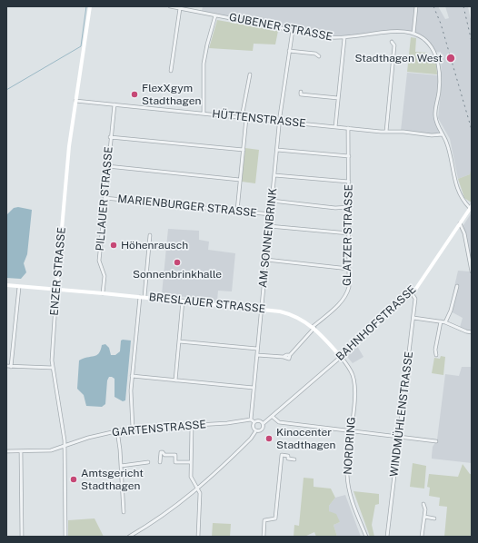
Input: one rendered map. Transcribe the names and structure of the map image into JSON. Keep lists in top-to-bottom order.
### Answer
{
  "streets": {
    "main road": ["ENZER STRASSE", "BRESLAUER STRASSE", "BAHNHOFSTRASSE"],
    "street": [
      "GUBENER STRASSE",
      "HÜTTENSTRASSE",
      "PILLAUER STRASSE",
      "MARIENBURGER STRASSE",
      "GLATZER STRASSE",
      "AM SONNENBRINK",
      "WINDMÜHLENSTRASSE",
      "GARTENSTRASSE",
      "NORDRING"
    ]
  },
  "crossings": [
    ["GUBENER STRASSE", "AM SONNENBRINK"],
    ["HÜTTENSTRASSE", "PILLAUER STRASSE"],
    ["HÜTTENSTRASSE", "GLATZER STRASSE"],
    ["HÜTTENSTRASSE", "AM SONNENBRINK"],
    ["HÜTTENSTRASSE", "ENZER STRASSE"],
    ["PILLAUER STRASSE", "MARIENBURGER STRASSE"],
    ["PILLAUER STRASSE", "BRESLAUER STRASSE"],
    ["MARIENBURGER STRASSE", "AM SONNENBRINK"],
    ["GLATZER STRASSE", "AM SONNENBRINK"],
    ["GLATZER STRASSE", "BRESLAUER STRASSE"],
    ["AM SONNENBRINK", "BRESLAUER STRASSE"],
    ["AM SONNENBRINK", "GARTENSTRASSE"],
    ["ENZER STRASSE", "BRESLAUER STRASSE"],
    ["ENZER STRASSE", "GARTENSTRASSE"],
    ["BRESLAUER STRASSE", "BAHNHOFSTRASSE"],
    ["BRESLAUER STRASSE", "NORDRING"],
    ["BAHNHOFSTRASSE", "WINDMÜHLENSTRASSE"],
    ["BAHNHOFSTRASSE", "NORDRING"]
  ],
  "places": [
    "Stadthagen West",
    "FlexXgym Stadthagen",
    "Höhenrausch",
    "Sonnenbrinkhalle",
    "Kinocenter Stadthagen",
    "Amtsgericht Stadthagen"
  ]
}
